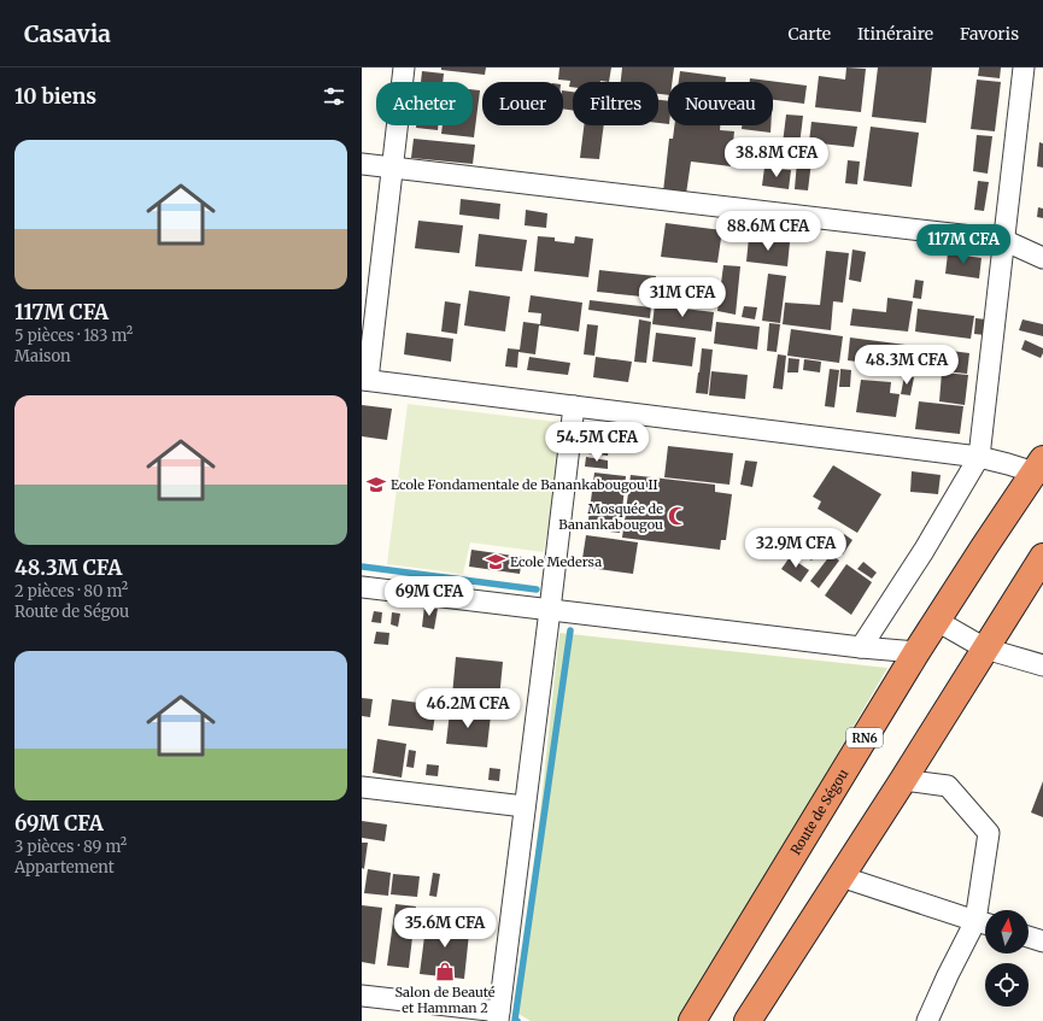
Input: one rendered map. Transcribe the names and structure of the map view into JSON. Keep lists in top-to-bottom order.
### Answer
{
  "streets": {
    "highway": ["RN6", "Route de Ségou"]
  },
  "places": {
    "school or university": ["Ecole Fondamentale de Banankabougou II", "Ecole Medersa"],
    "mosque": ["Mosquée de Banankabougou"],
    "shop": ["Salon de Beauté et Hamman 2"]
  },
  "north": "top",
  "page": {
    "header": "Casavia",
    "nav": ["Carte", "Itinéraire", "Favoris"],
    "heading": "10 biens",
    "chip": [
      "Acheter",
      "Louer",
      "Filtres",
      "Nouveau"
    ],
    "list": [
      {
        "name": "117M CFA",
        "note": "5 pièces · 183 m² · Maison"
      },
      {
        "name": "48.3M CFA",
        "note": "2 pièces · 80 m² · Route de Ségou"
      },
      {
        "name": "69M CFA",
        "note": "3 pièces · 89 m² · Appartement"
      }
    ],
    "price": [
      "38.8M CFA",
      "88.6M CFA",
      "117M CFA",
      "31M CFA",
      "48.3M CFA",
      "54.5M CFA",
      "32.9M CFA",
      "69M CFA",
      "46.2M CFA",
      "35.6M CFA"
    ]
  }
}
